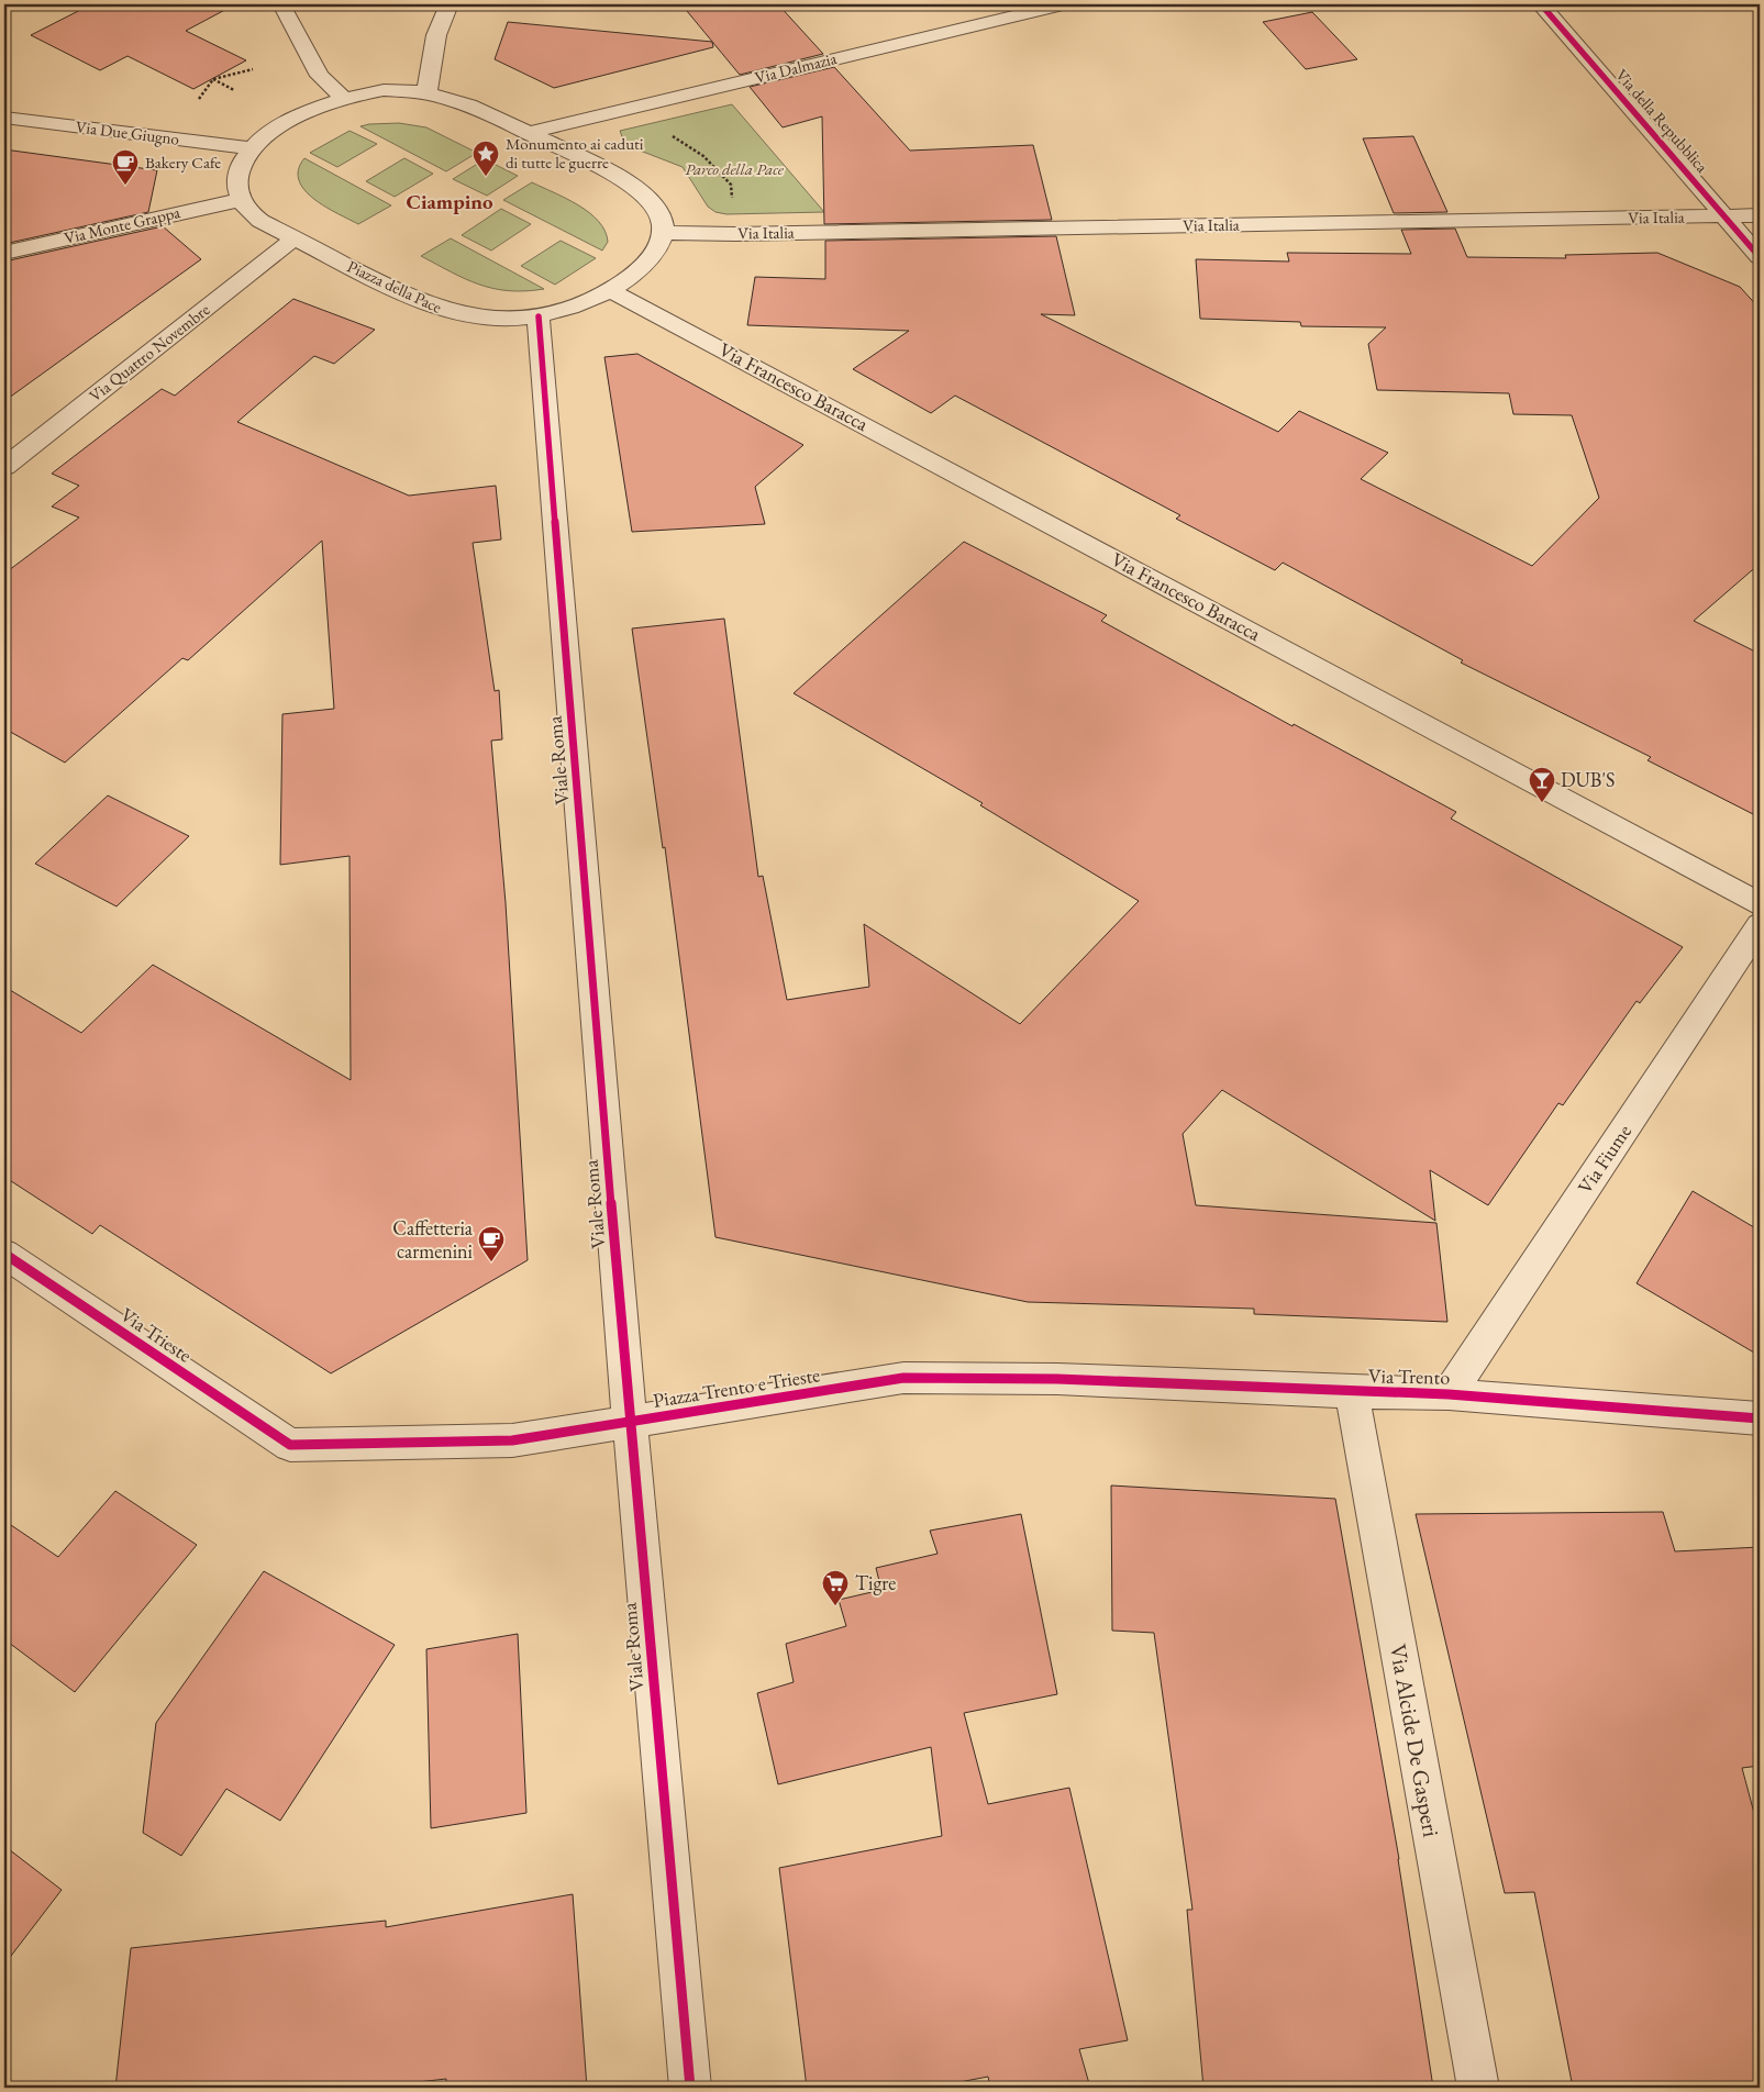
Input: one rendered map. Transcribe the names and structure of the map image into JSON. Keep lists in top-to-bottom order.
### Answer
{
  "streets": {
    "street": [
      "Via Dalmazia",
      "Via della Repubblica",
      "Via Due Giugno",
      "Via Italia",
      "Via Monte Grappa",
      "Piazza della Pace",
      "Via Quattro Novembre",
      "Via Francesco Baracca",
      "Viale Roma",
      "Via Fiume",
      "Via Trieste",
      "Via Trento",
      "Piazza Trento e Trieste",
      "Via Alcide De Gasperi"
    ]
  },
  "crossings": [
    ["Via della Repubblica", "Via Italia"],
    ["Via Italia", "Piazza della Pace"],
    ["Via Monte Grappa", "Piazza della Pace"],
    ["Piazza della Pace", "Via Quattro Novembre"],
    ["Piazza della Pace", "Via Francesco Baracca"],
    ["Piazza della Pace", "Viale Roma"],
    ["Viale Roma", "Piazza Trento e Trieste"],
    ["Via Fiume", "Via Trento"],
    ["Via Trieste", "Piazza Trento e Trieste"],
    ["Via Trento", "Piazza Trento e Trieste"],
    ["Via Trento", "Via Alcide De Gasperi"]
  ],
  "districts": ["Ciampino"],
  "parks": ["Parco della Pace"],
  "places": {
    "place": ["Monumento ai caduti di tutte le guerre"],
    "cafe": ["Bakery Cafe", "Caffetteria carmenini"],
    "bar": ["DUB'S"],
    "supermarket": ["Tigre"]
  }
}
